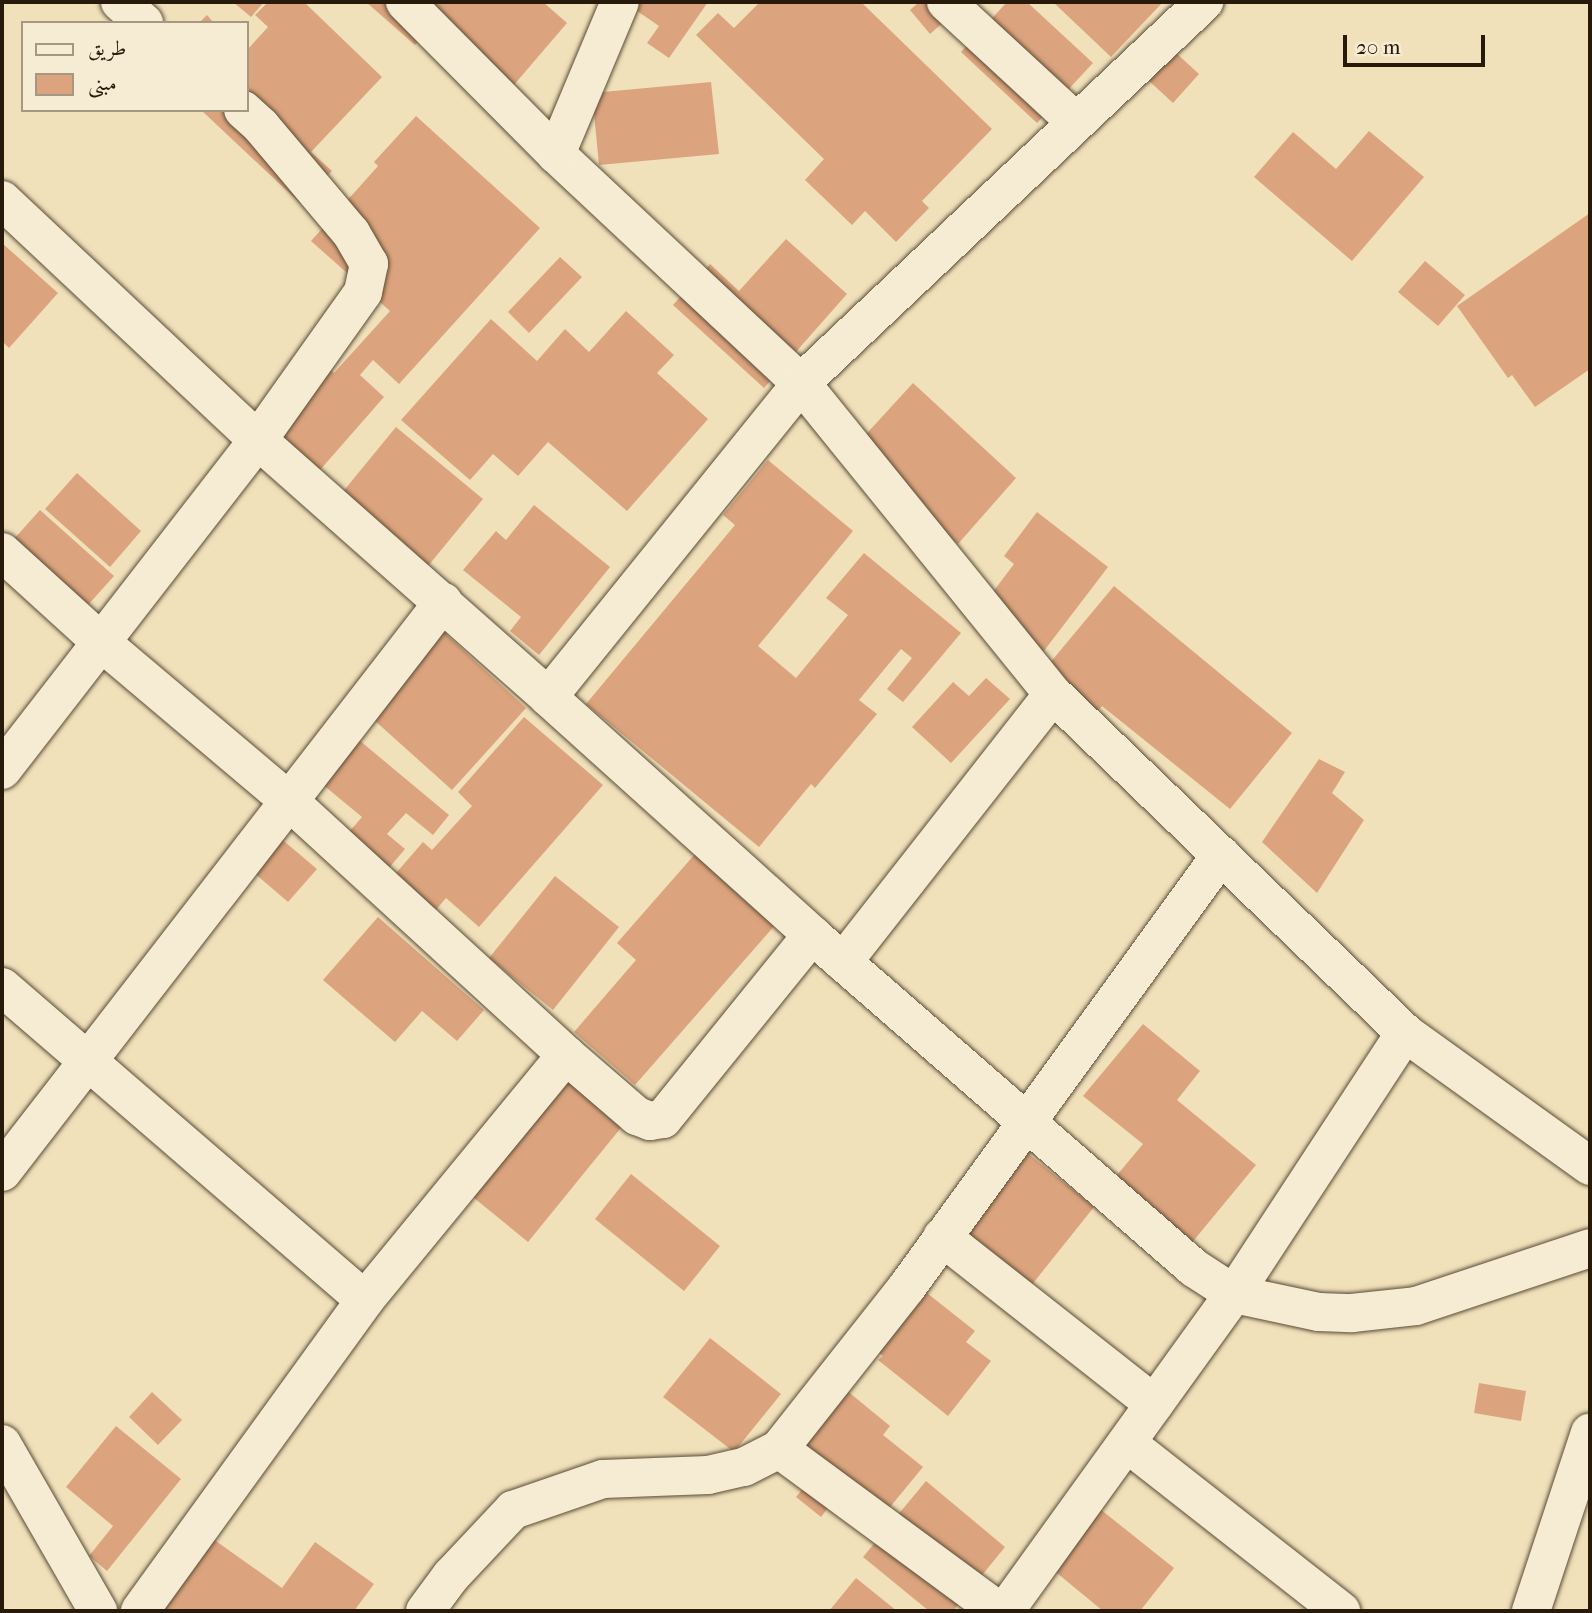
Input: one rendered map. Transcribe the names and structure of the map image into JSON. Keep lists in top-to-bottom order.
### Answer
{
  "legend": ["طريق", "مبنى"],
  "scale_bar": "20 m"
}
